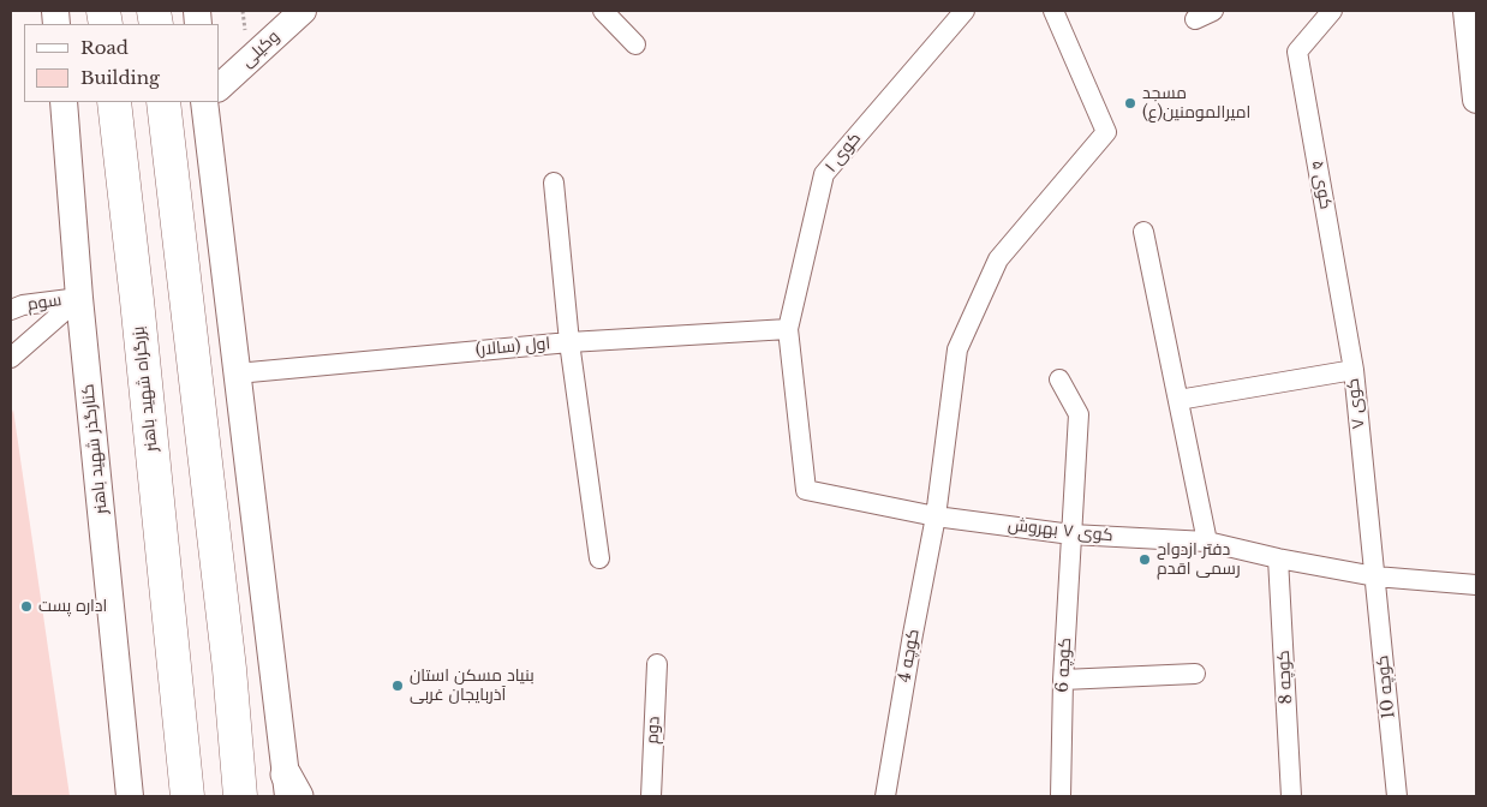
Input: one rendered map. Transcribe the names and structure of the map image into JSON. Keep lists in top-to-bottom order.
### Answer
{
  "streets": {
    "highway": ["بزرگراه شهید باهنر"],
    "main road": ["وکیلی", "کنارگذر شهید باهنر"],
    "street": [
      "کوی ۱",
      "کوی ۵",
      "سوم",
      "اول (سالار)",
      "کوی ۷",
      "کوی ۷ بهروش",
      "کوچه 4",
      "کوچه 6",
      "کوچه 8",
      "کوچه 10",
      "دوم"
    ]
  },
  "crossings": [
    ["کوی ۱", "اول (سالار)"],
    ["کوی ۱", "کوی ۷ بهروش"],
    ["کوی ۵", "کوی ۷"],
    ["سوم", "کنارگذر شهید باهنر"],
    ["اول (سالار)", "کوی ۷ بهروش"],
    ["کوی ۷", "کوی ۷ بهروش"],
    ["کوی ۷", "کوچه 10"],
    ["کوی ۷ بهروش", "کوچه 4"],
    ["کوی ۷ بهروش", "کوچه 6"],
    ["کوی ۷ بهروش", "کوچه 8"],
    ["کوی ۷ بهروش", "کوچه 10"]
  ],
  "places": [
    "مسجد امیرالمومنین(ع)",
    "دفتر ازدواح رسمی اقدم",
    "اداره پست",
    "بنیاد مسکن استان آذربایجان غربی"
  ],
  "legend": ["Road", "Building"]
}
